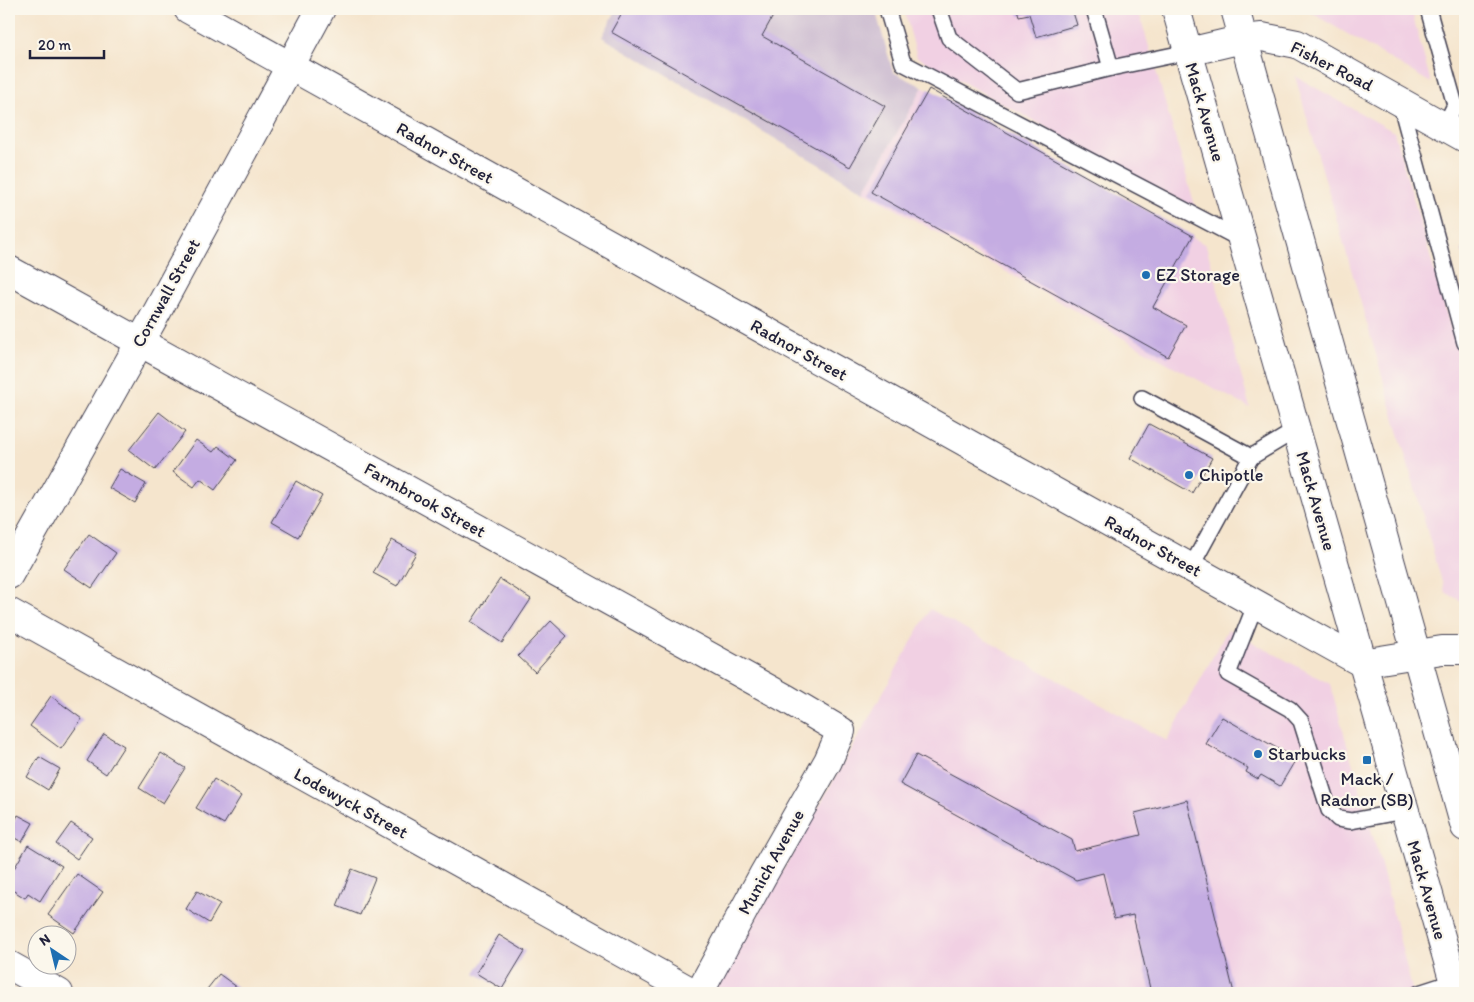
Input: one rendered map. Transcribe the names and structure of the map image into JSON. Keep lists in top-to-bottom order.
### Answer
{
  "streets": {
    "street": [
      "Fisher Road",
      "Mack Avenue",
      "Radnor Street",
      "Cornwall Street",
      "Farmbrook Street",
      "Lodewyck Street",
      "Munich Avenue"
    ]
  },
  "crossings": [
    ["Fisher Road", "Mack Avenue"],
    ["Mack Avenue", "Radnor Street"],
    ["Radnor Street", "Cornwall Street"],
    ["Cornwall Street", "Farmbrook Street"],
    ["Farmbrook Street", "Munich Avenue"]
  ],
  "places": {
    "other": ["EZ Storage", "Chipotle", "Starbucks"],
    "transit": ["Mack / Radnor (SB)"]
  },
  "scale_bar": "20 m",
  "north": "top left"
}
